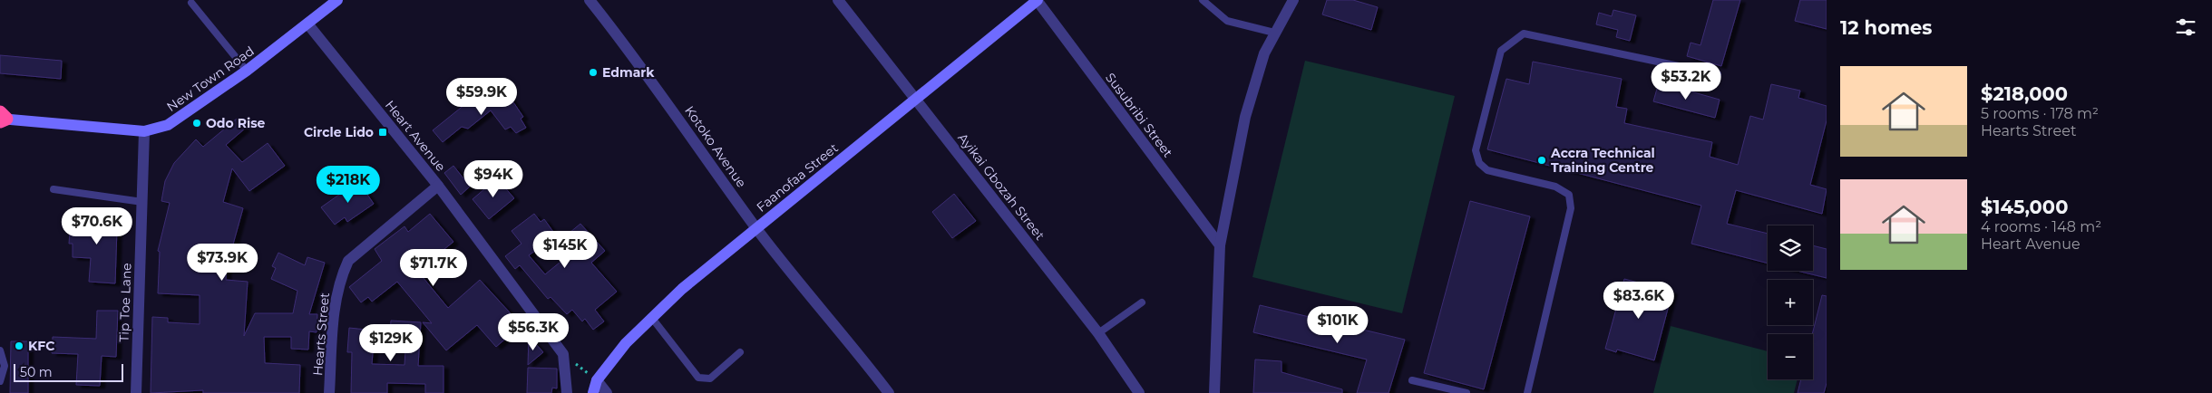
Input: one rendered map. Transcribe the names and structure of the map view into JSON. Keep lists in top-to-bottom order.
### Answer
{
  "streets": {
    "main road": ["New Town Road", "Faanofaa Street"],
    "street": [
      "Susubribi Street",
      "Heart Avenue",
      "Kotoko Avenue",
      "Ayikai Gbozah Street",
      "Tip Toe Lane",
      "Hearts Street"
    ]
  },
  "crossings": [
    ["New Town Road", "Heart Avenue"],
    ["New Town Road", "Tip Toe Lane"],
    ["Susubribi Street", "Faanofaa Street"],
    ["Heart Avenue", "Hearts Street"],
    ["Kotoko Avenue", "Faanofaa Street"],
    ["Faanofaa Street", "Ayikai Gbozah Street"]
  ],
  "places": {
    "other": [
      "Edmark",
      "Odo Rise",
      "Accra Technical Training Centre",
      "KFC"
    ],
    "transit": ["Circle Lido"]
  },
  "scale_bar": "50 m",
  "page": {
    "heading": "12 homes",
    "list": [
      {
        "name": "$218,000",
        "note": "5 rooms · 178 m² · Hearts Street"
      },
      {
        "name": "$145,000",
        "note": "4 rooms · 148 m² · Heart Avenue"
      }
    ],
    "price": [
      "$53.2K",
      "$59.9K",
      "$94K",
      "$218K",
      "$70.6K",
      "$145K",
      "$73.9K",
      "$71.7K",
      "$83.6K",
      "$101K",
      "$56.3K",
      "$129K"
    ],
    "map_buttons": ["+", "−"],
    "scale": "50 m"
  }
}
